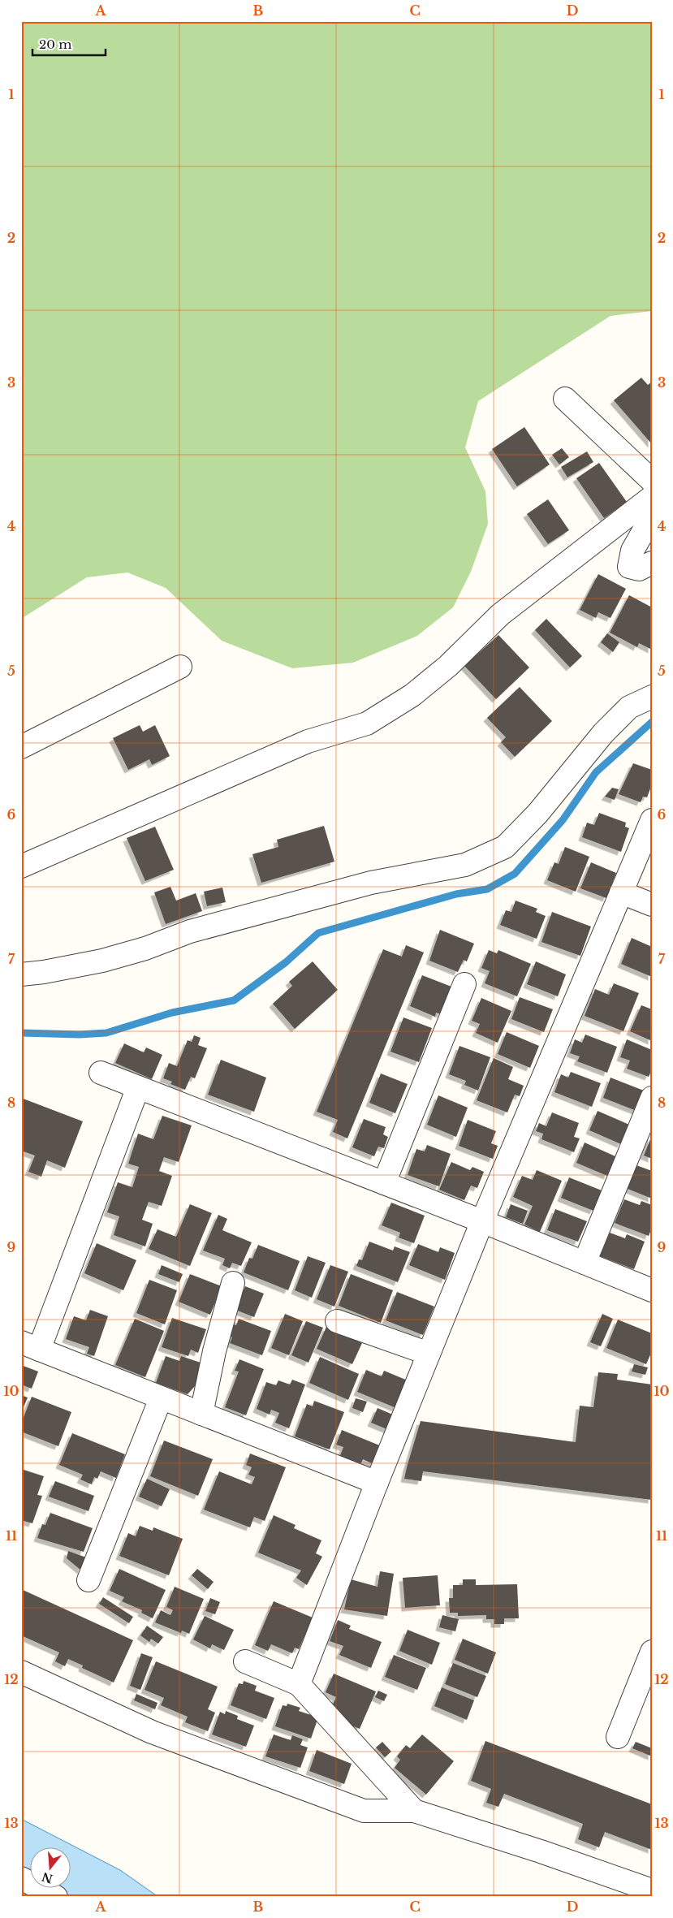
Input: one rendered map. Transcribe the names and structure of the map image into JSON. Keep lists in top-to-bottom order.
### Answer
{
  "scale_bar": "20 m",
  "north": "bottom",
  "grid": {
    "columns": [
      "A",
      "B",
      "C",
      "D"
    ],
    "rows": [
      "1",
      "2",
      "3",
      "4",
      "5",
      "6",
      "7",
      "8",
      "9",
      "10",
      "11",
      "12",
      "13"
    ]
  }
}
